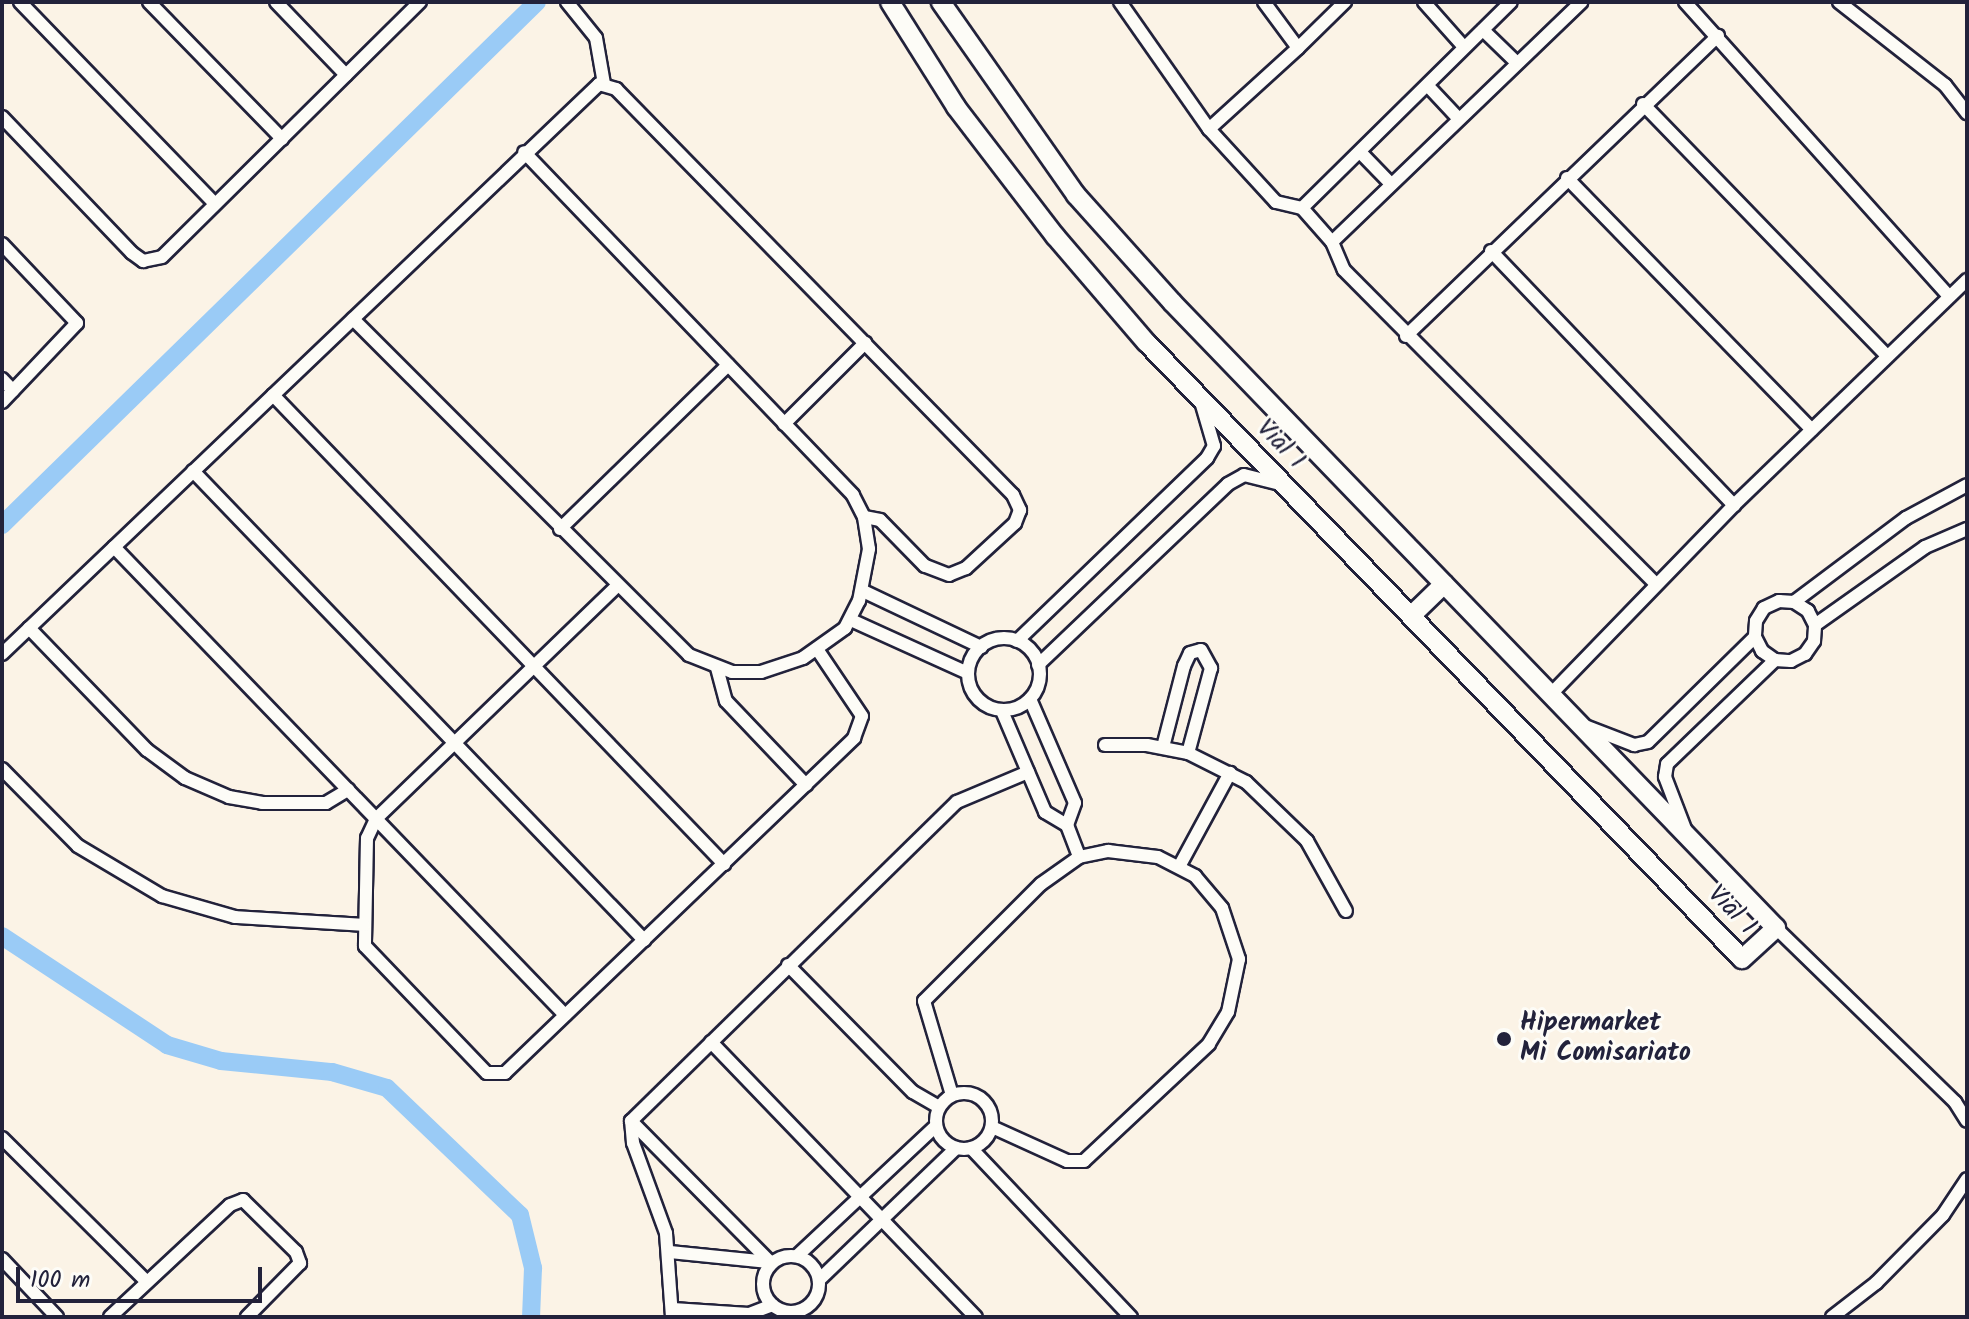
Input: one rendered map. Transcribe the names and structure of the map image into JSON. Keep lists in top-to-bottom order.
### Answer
{
  "streets": {
    "street": ["Vial 1"]
  },
  "places": ["Hipermarket Mi Comisariato"],
  "scale_bar": "100 m"
}
